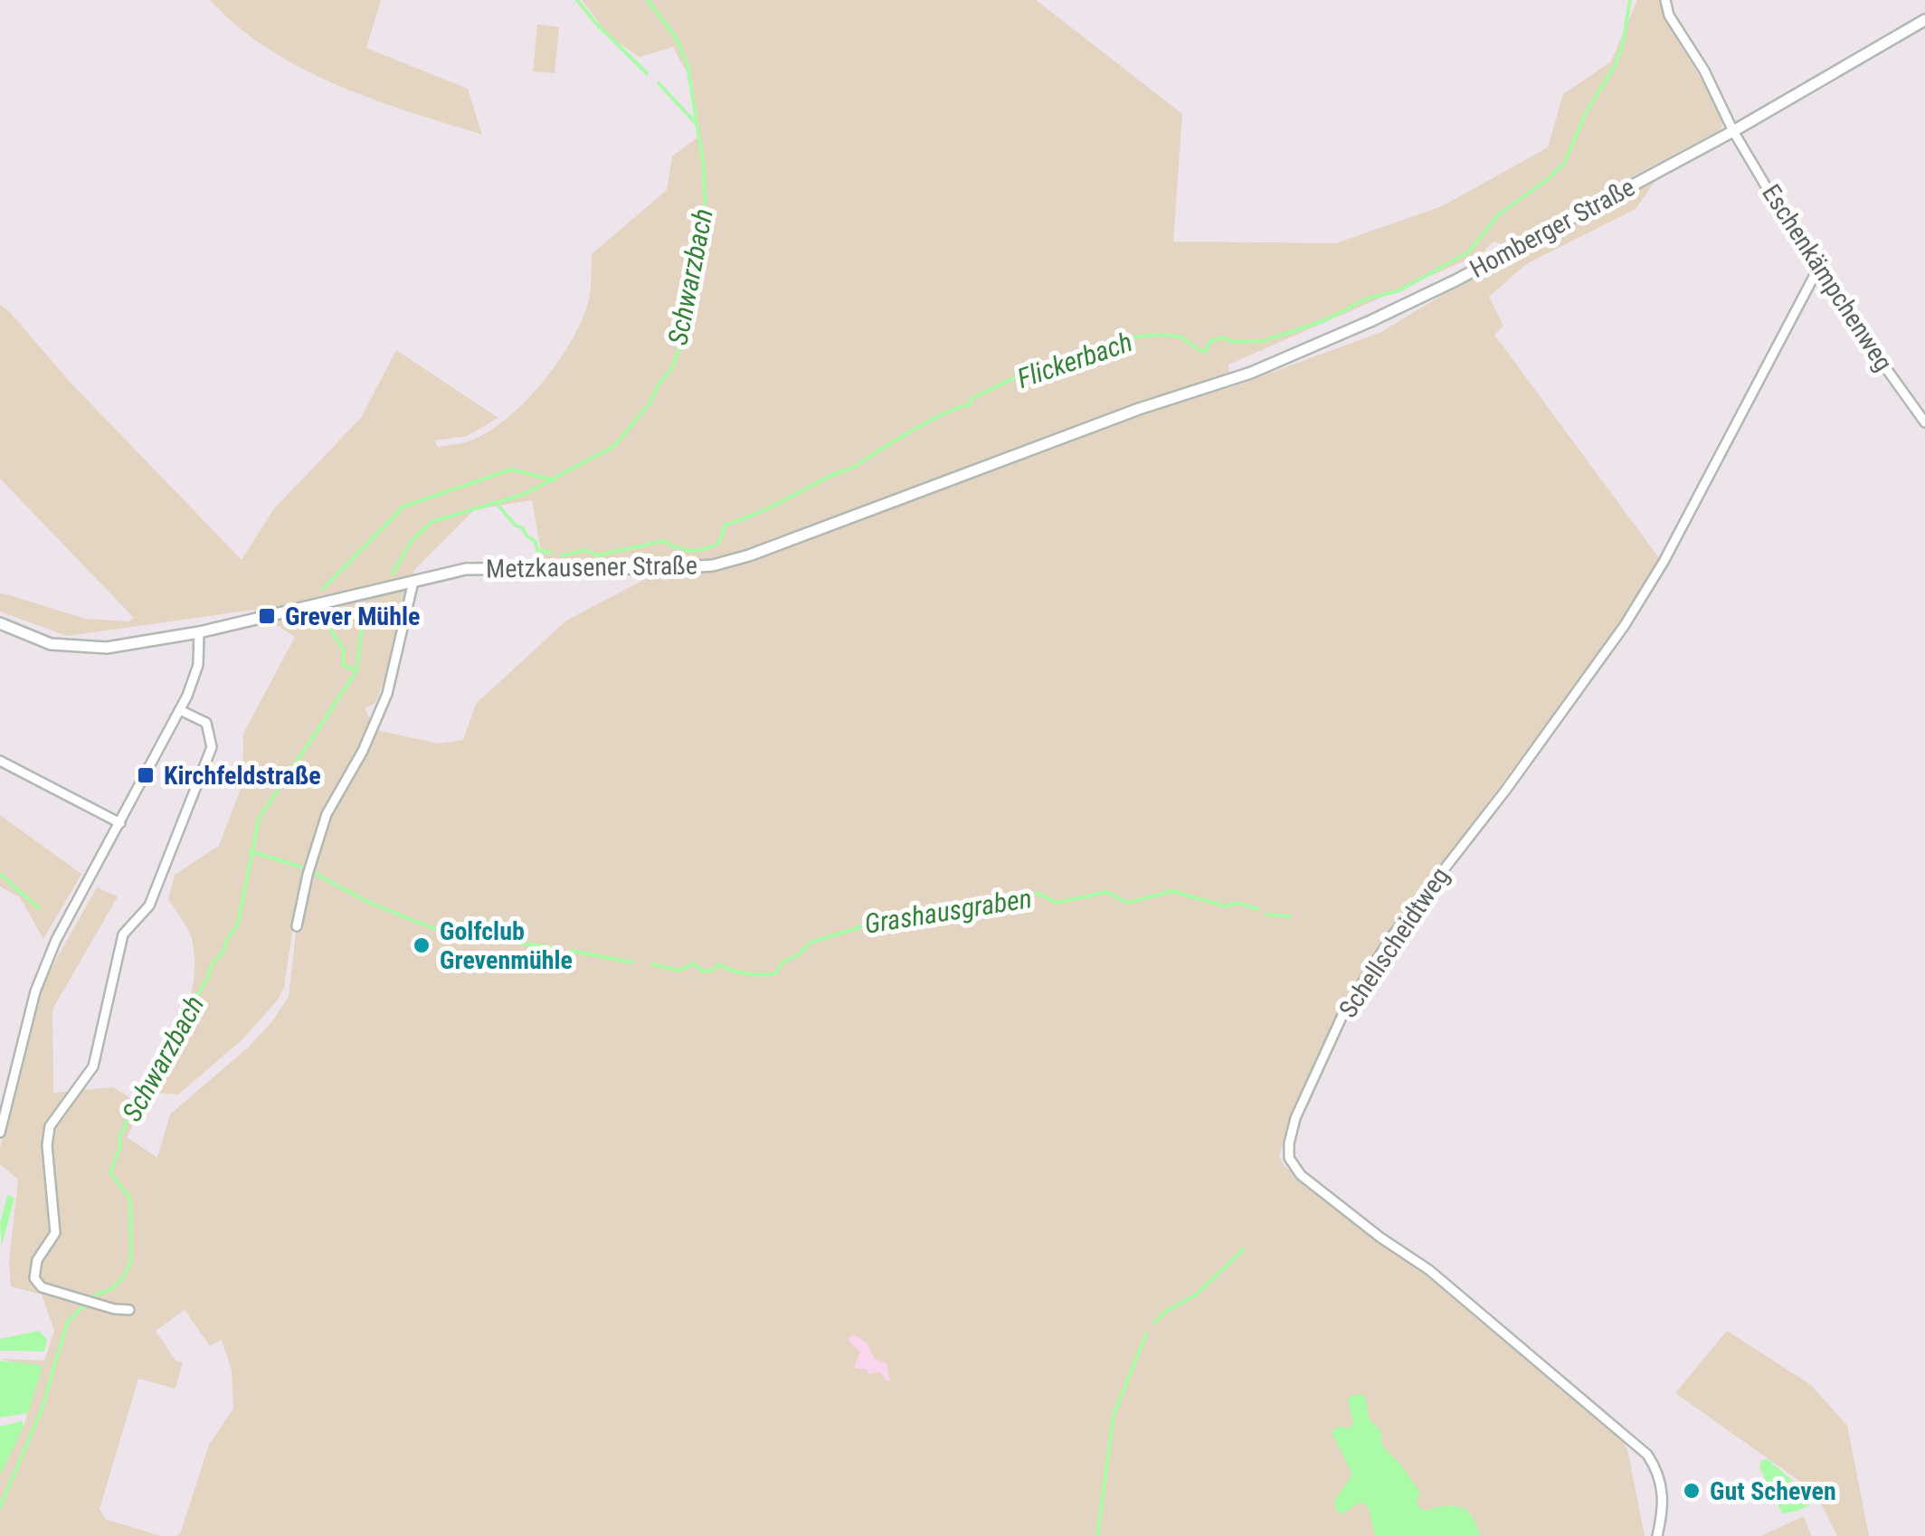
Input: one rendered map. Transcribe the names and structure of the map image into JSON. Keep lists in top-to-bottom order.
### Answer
{
  "streets": {
    "main road": ["Homberger Straße", "Metzkausener Straße"],
    "street": ["Eschenkämpchenweg", "Schellscheidtweg"]
  },
  "crossings": [
    ["Homberger Straße", "Eschenkämpchenweg"],
    ["Homberger Straße", "Metzkausener Straße"],
    ["Eschenkämpchenweg", "Schellscheidtweg"]
  ],
  "water": ["Schwarzbach", "Flickerbach", "Grashausgraben"],
  "places": {
    "transit": ["Grever Mühle", "Kirchfeldstraße"],
    "other": ["Golfclub Grevenmühle", "Gut Scheven"]
  }
}
